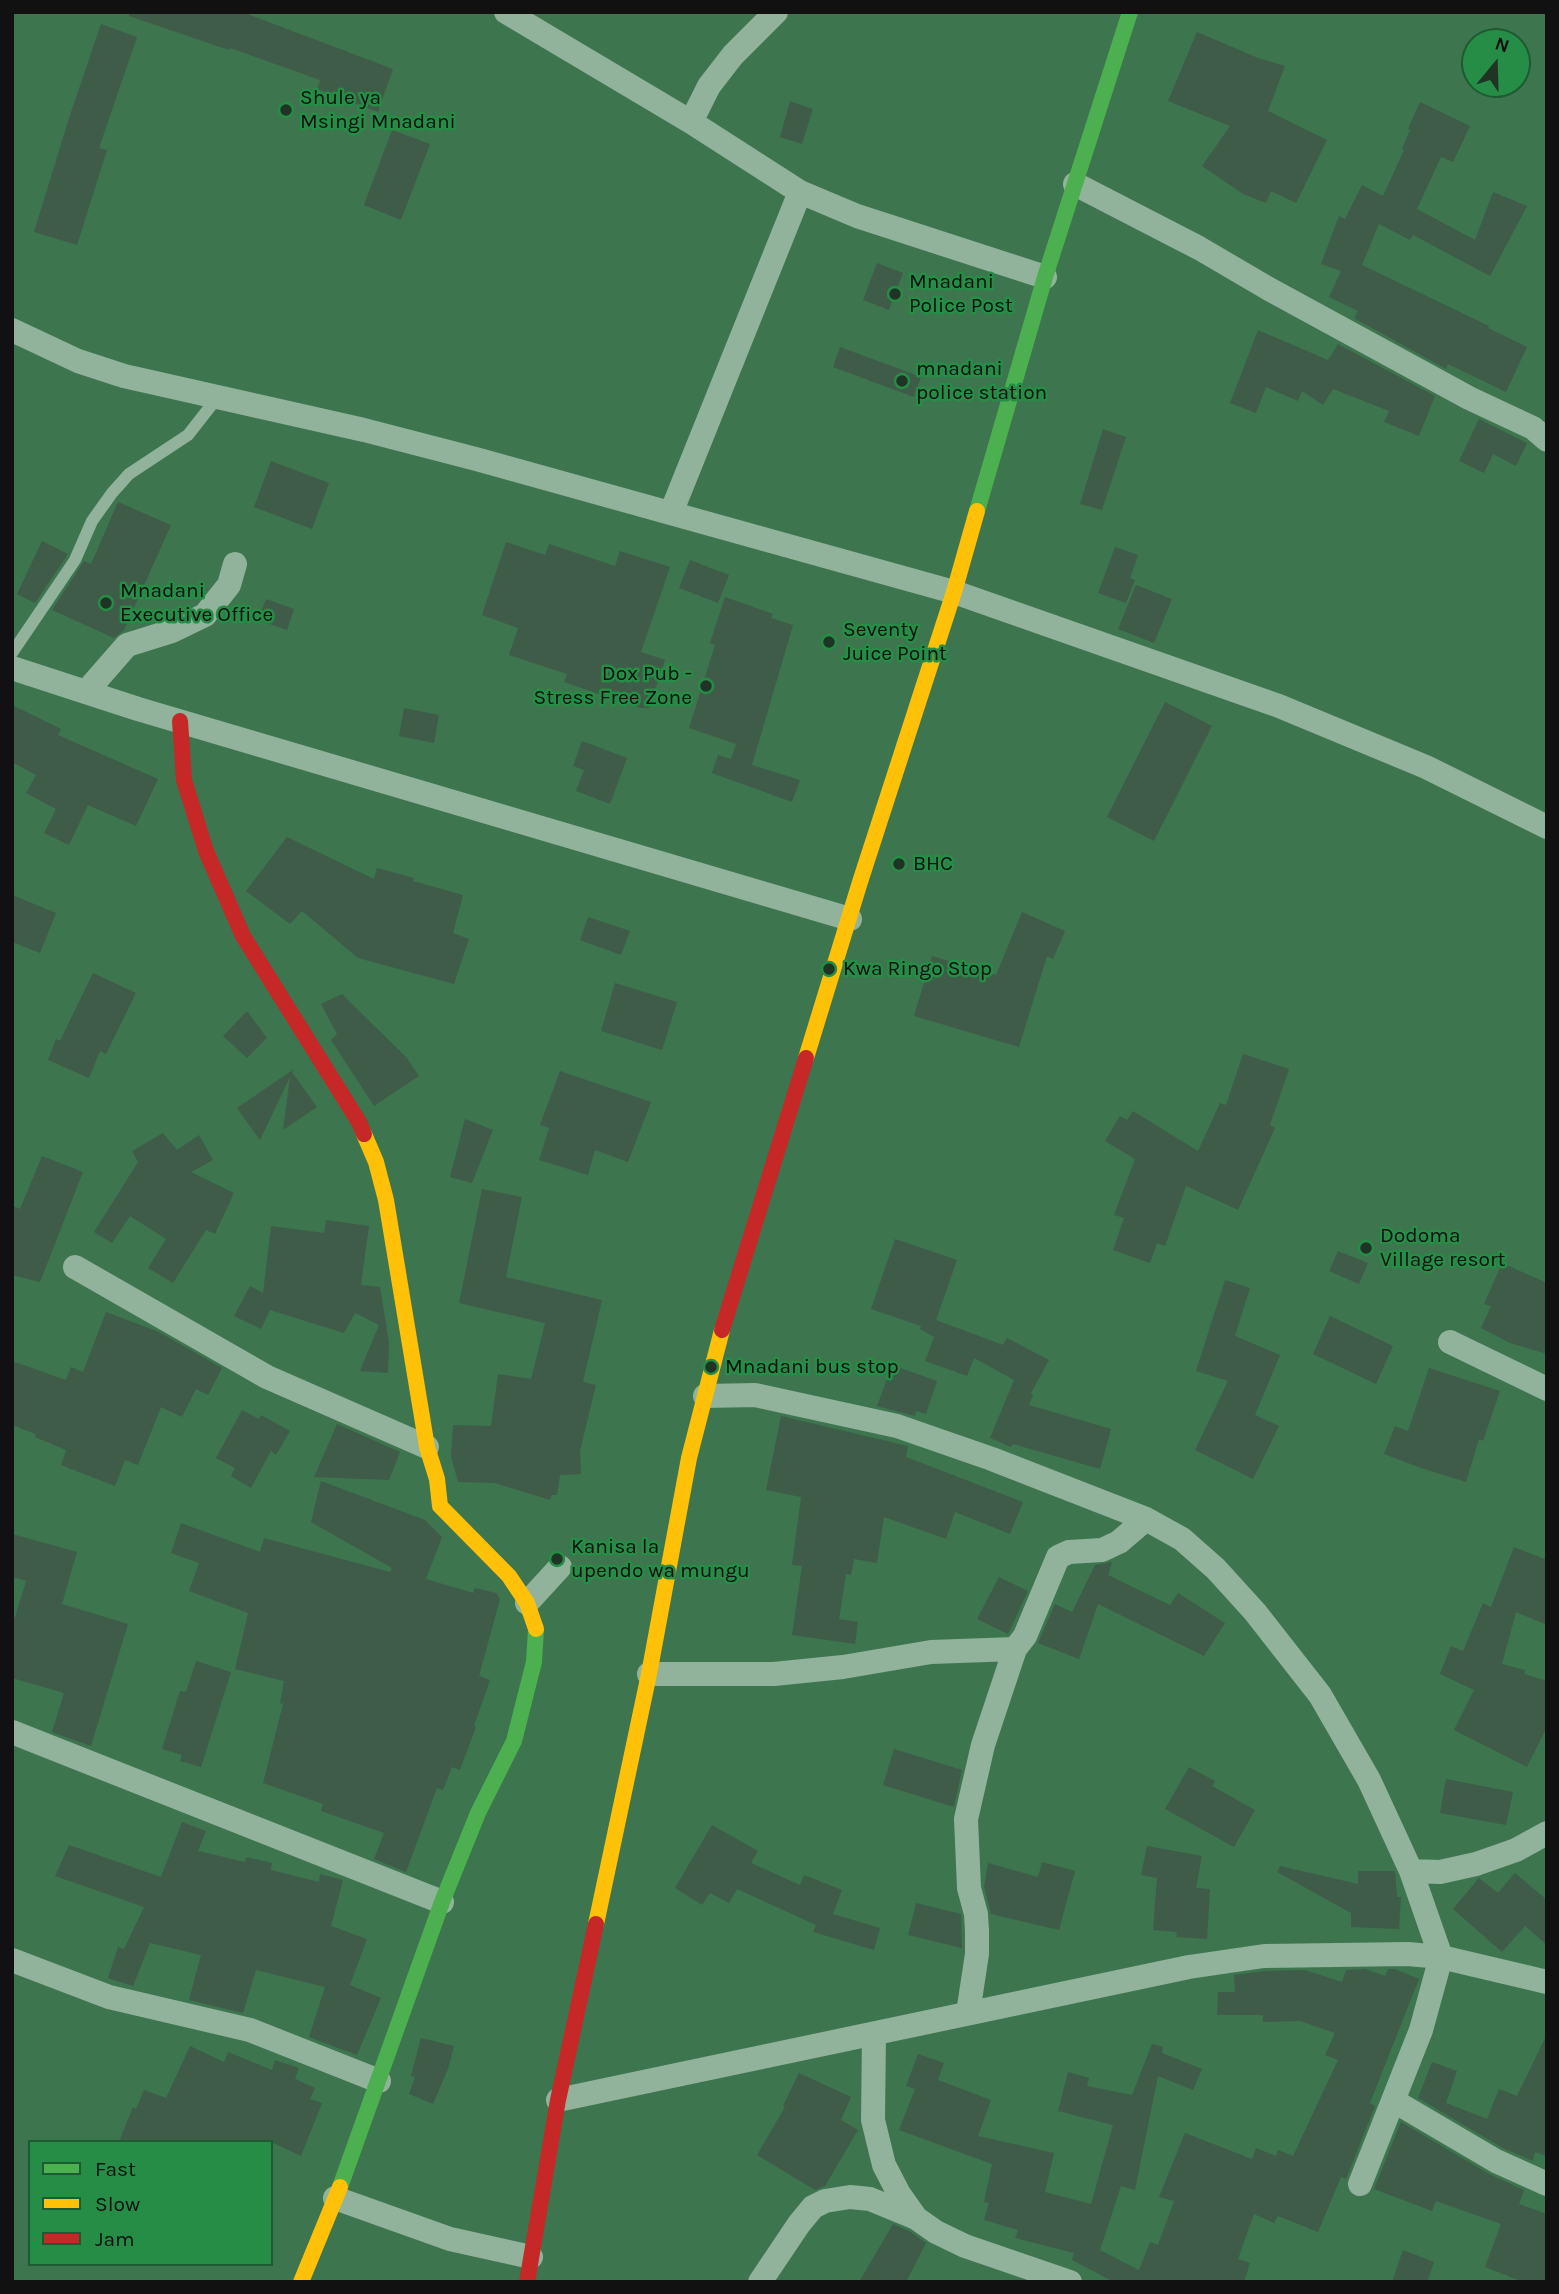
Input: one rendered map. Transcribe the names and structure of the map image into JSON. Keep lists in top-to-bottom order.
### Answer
{
  "places": [
    "Shule ya Msingi Mnadani",
    "Mnadani Police Post",
    "mnadani police station",
    "Mnadani Executive Office",
    "Seventy Juice Point",
    "Dox Pub - Stress Free Zone",
    "BHC",
    "Kwa Ringo Stop",
    "Dodoma Village resort",
    "Mnadani bus stop",
    "Kanisa la upendo wa mungu"
  ],
  "legend": ["Fast", "Slow", "Jam"],
  "north": "top"
}
